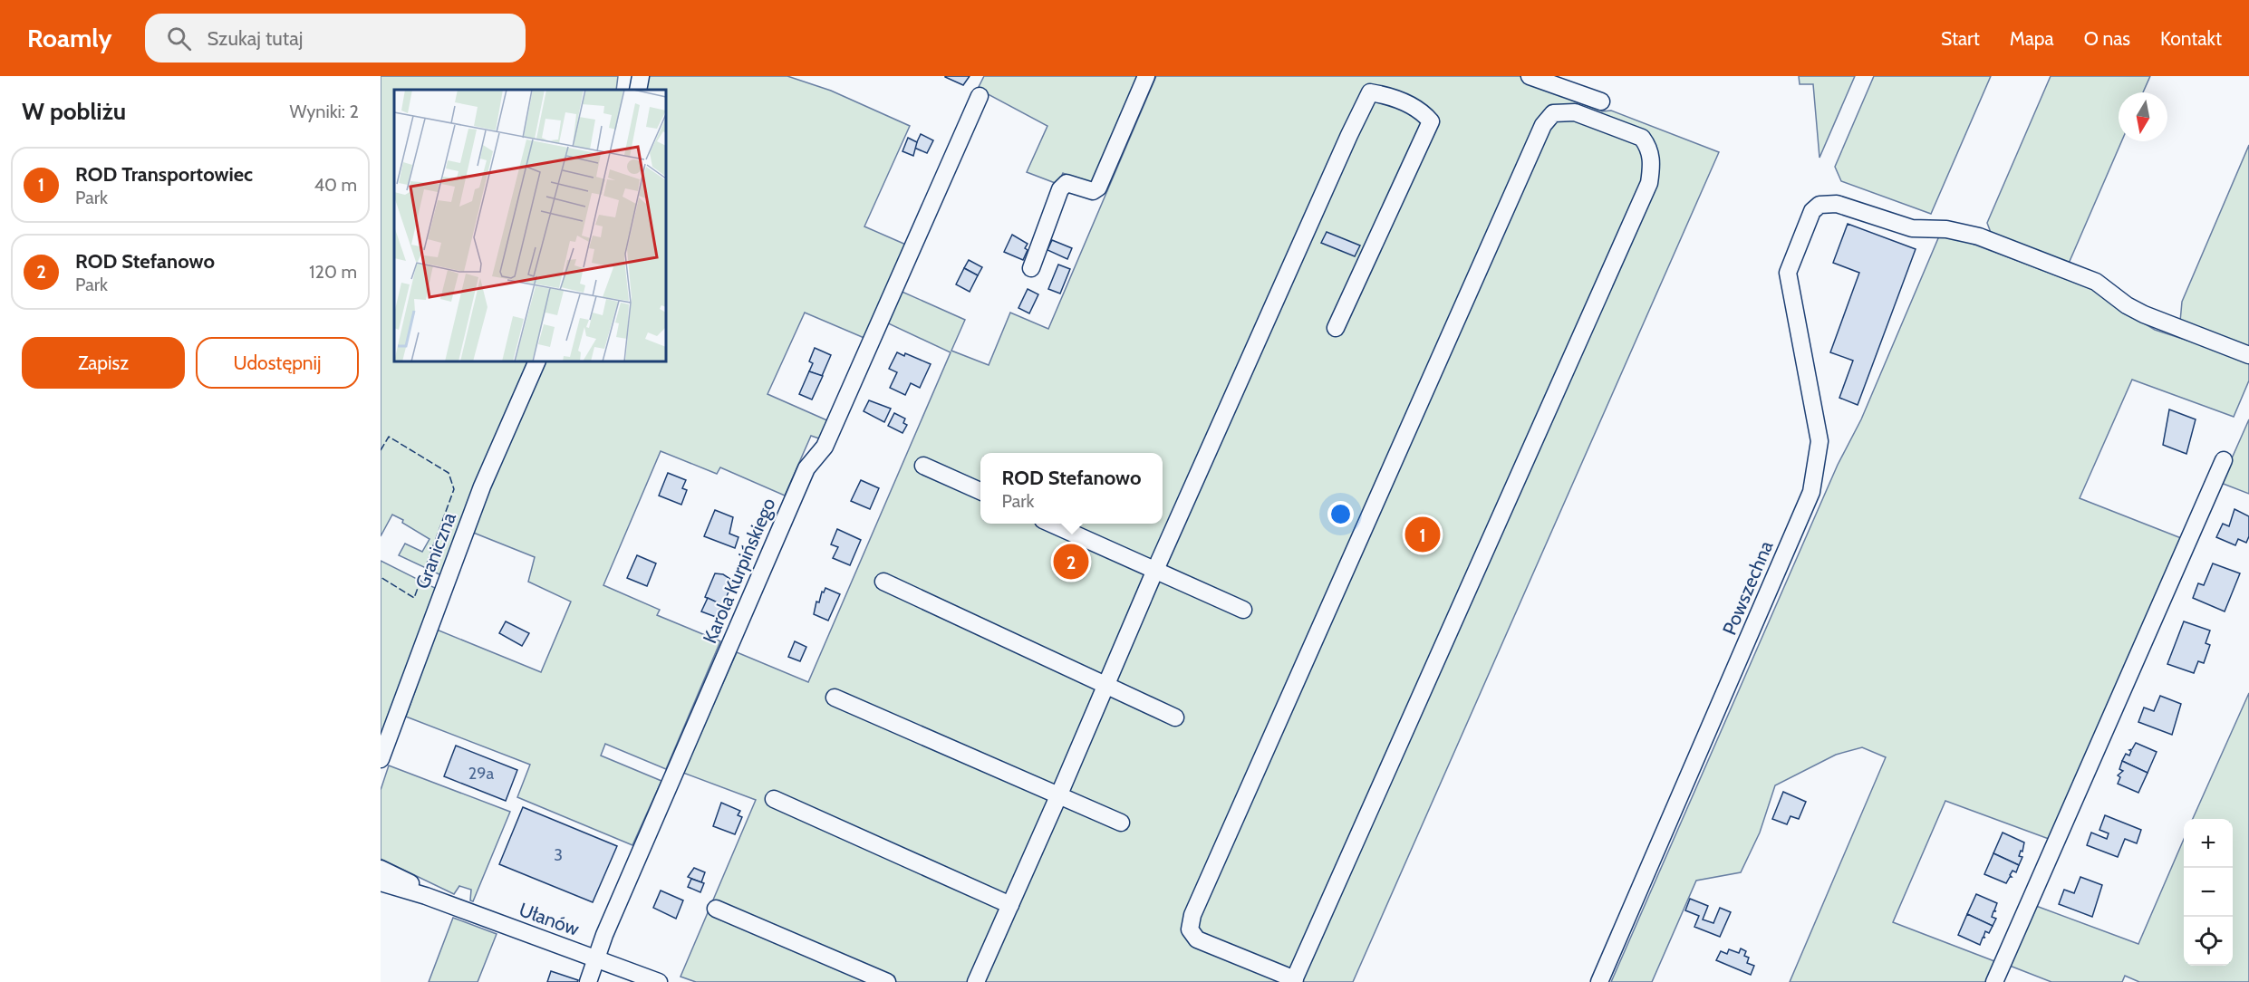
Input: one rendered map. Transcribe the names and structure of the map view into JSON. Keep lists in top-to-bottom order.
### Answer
{
  "streets": {
    "street": [
      "Graniczna",
      "Karola Kurpińskiego",
      "Powszechna",
      "Ułanów"
    ]
  },
  "crossings": [
    ["Karola Kurpińskiego", "Ułanów"]
  ],
  "house_numbers": ["29a", "3"],
  "north": "bottom",
  "page": {
    "header": "Roamly",
    "search": "Szukaj tutaj",
    "nav": [
      "Start",
      "Mapa",
      "O nas",
      "Kontakt"
    ],
    "heading": ["W pobliżu", "Wyniki: 2"],
    "list": [
      {
        "mark": "1",
        "name": "ROD Transportowiec",
        "note": "Park",
        "value": "40 m"
      },
      {
        "mark": "2",
        "name": "ROD Stefanowo",
        "note": "Park",
        "value": "120 m"
      }
    ],
    "buttons": ["Zapisz", "Udostępnij"],
    "popup": ["ROD Stefanowo", "Park"],
    "pins": ["1", "2"],
    "map_buttons": ["+", "−"]
  }
}
